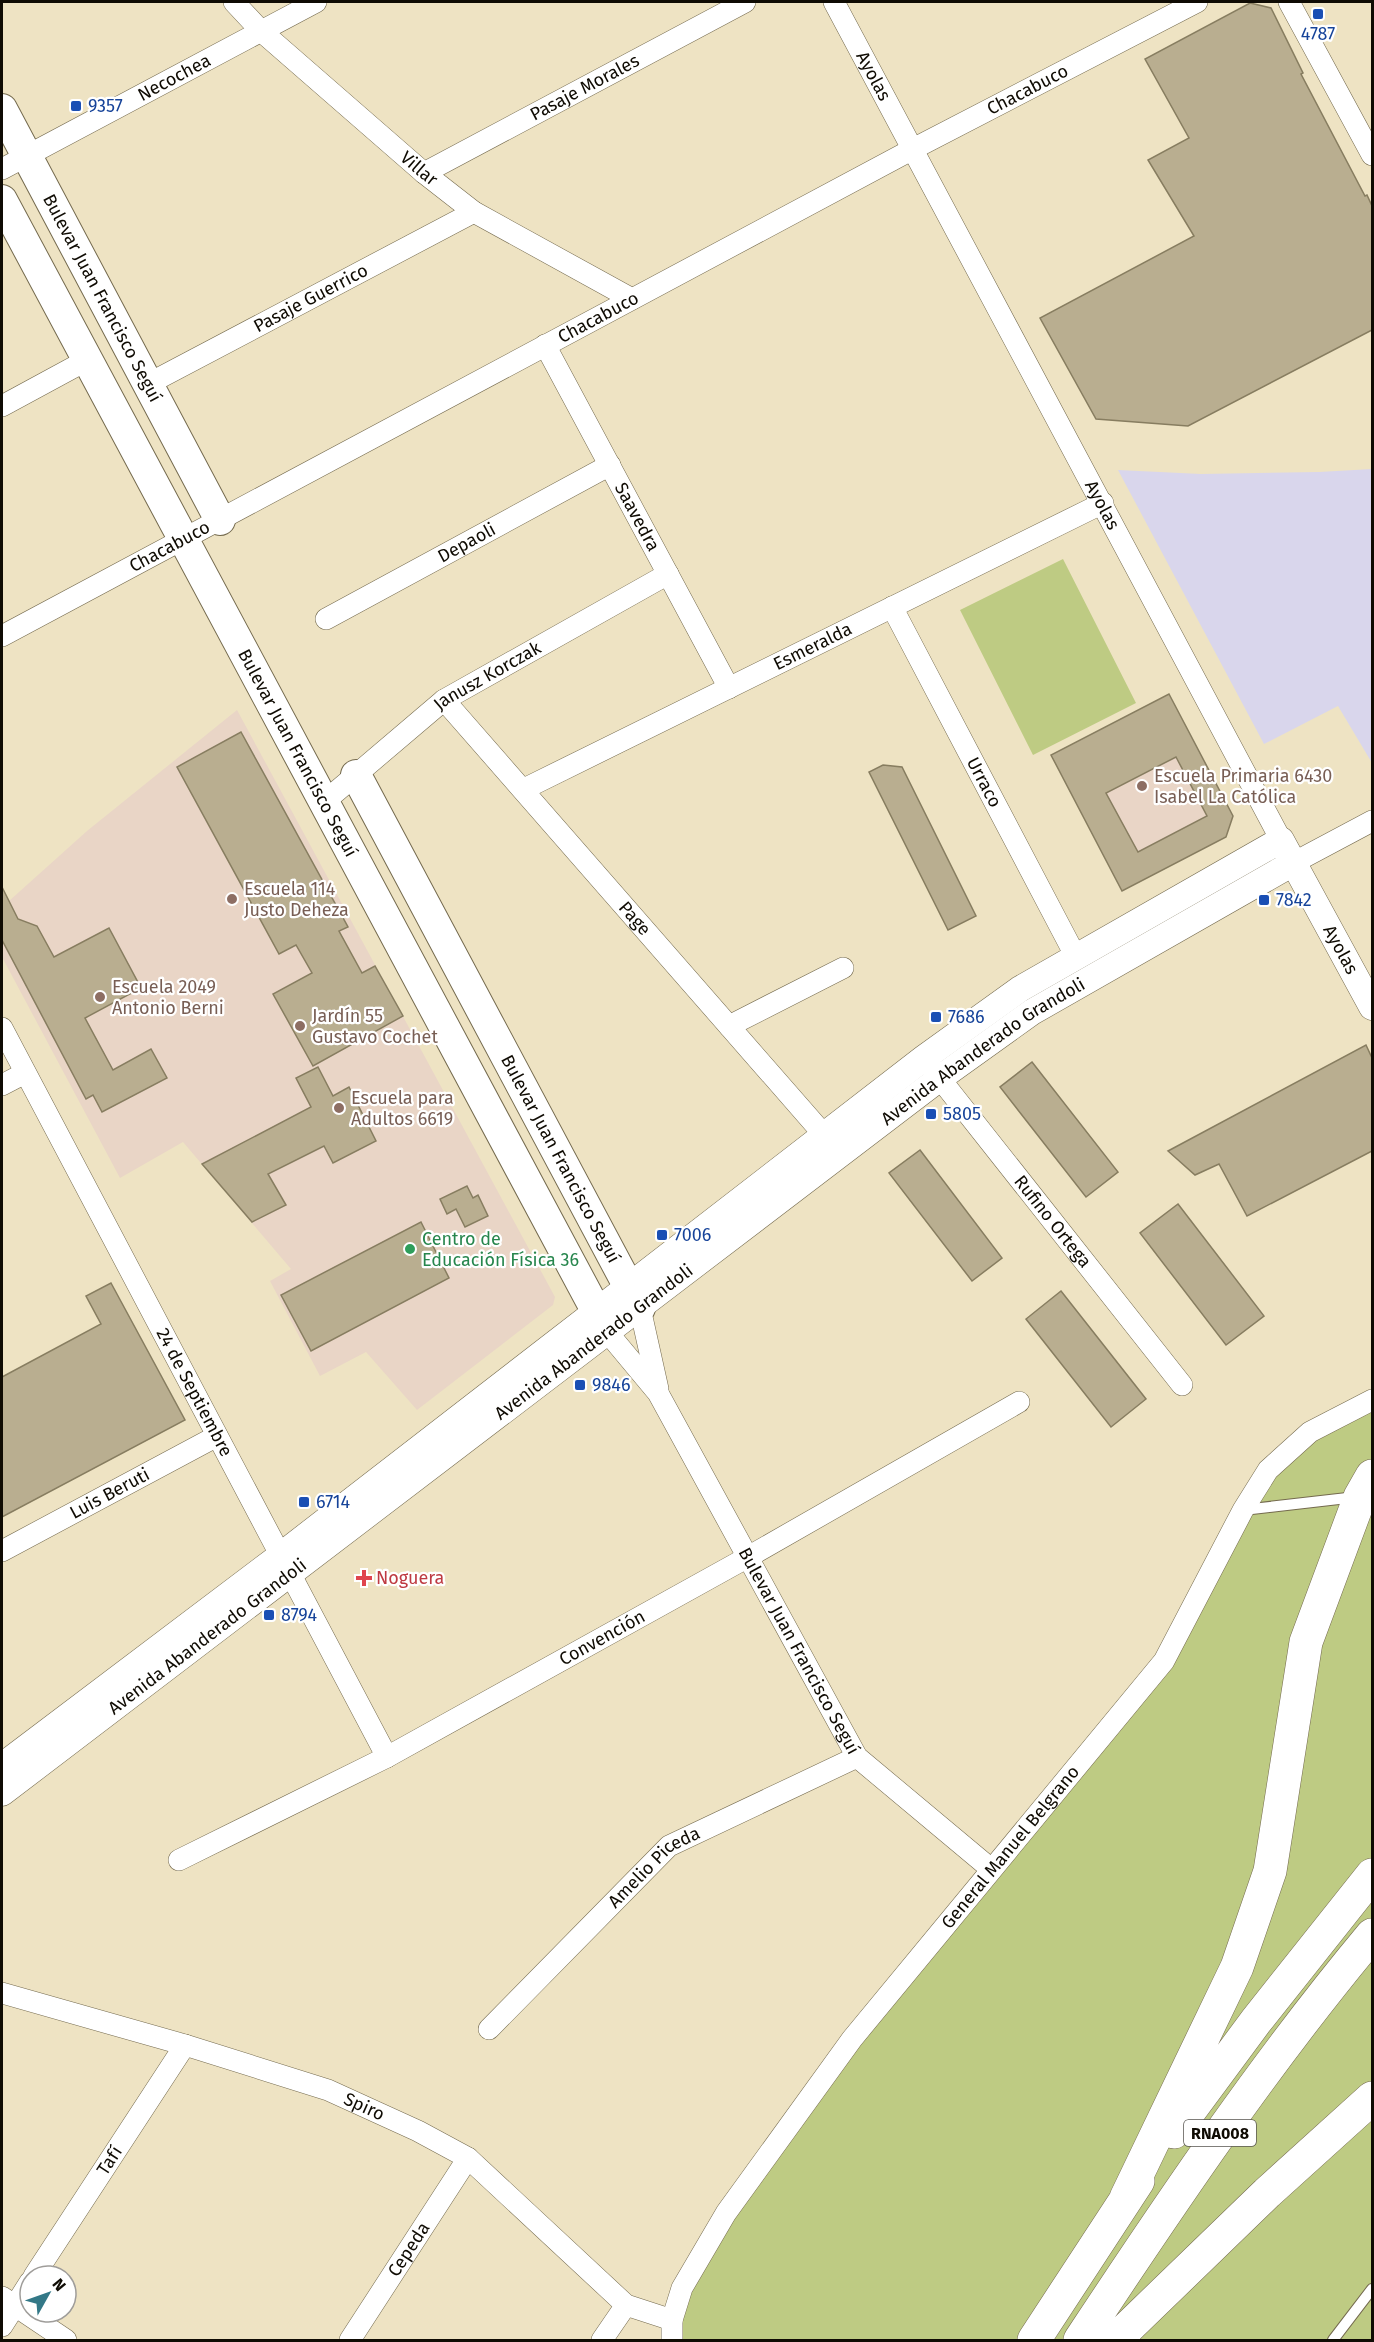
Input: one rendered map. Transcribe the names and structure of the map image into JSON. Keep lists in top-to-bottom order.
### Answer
{
  "streets": {
    "highway": ["RNA008"],
    "main road": ["Bulevar Juan Francisco Seguí"],
    "street": [
      "Ayolas",
      "Necochea",
      "Pasaje Morales",
      "Chacabuco",
      "Villar",
      "Pasaje Guerrico",
      "Saavedra",
      "Depaoli",
      "Esmeralda",
      "Janusz Korczak",
      "Urraco",
      "Page",
      "Avenida Abanderado Grandoli",
      "Rufino Ortega",
      "24 de Septiembre",
      "Luis Beruti",
      "Convención",
      "General Manuel Belgrano",
      "Amelio Piceda",
      "Spiro",
      "Tafí",
      "Cepeda"
    ]
  },
  "crossings": [
    ["Ayolas", "Chacabuco"],
    ["Ayolas", "Esmeralda"],
    ["Ayolas", "Avenida Abanderado Grandoli"],
    ["Necochea", "Villar"],
    ["Necochea", "Bulevar Juan Francisco Seguí"],
    ["Pasaje Morales", "Villar"],
    ["Chacabuco", "Villar"],
    ["Chacabuco", "Bulevar Juan Francisco Seguí"],
    ["Chacabuco", "Saavedra"],
    ["Villar", "Pasaje Guerrico"],
    ["Bulevar Juan Francisco Seguí", "Pasaje Guerrico"],
    ["Bulevar Juan Francisco Seguí", "Janusz Korczak"],
    ["Bulevar Juan Francisco Seguí", "Avenida Abanderado Grandoli"],
    ["Bulevar Juan Francisco Seguí", "Convención"],
    ["Bulevar Juan Francisco Seguí", "General Manuel Belgrano"],
    ["Bulevar Juan Francisco Seguí", "Amelio Piceda"],
    ["Saavedra", "Depaoli"],
    ["Saavedra", "Esmeralda"],
    ["Saavedra", "Janusz Korczak"],
    ["Esmeralda", "Urraco"],
    ["Esmeralda", "Page"],
    ["Janusz Korczak", "Page"],
    ["Urraco", "Avenida Abanderado Grandoli"],
    ["Page", "Avenida Abanderado Grandoli"],
    ["Avenida Abanderado Grandoli", "Rufino Ortega"],
    ["Avenida Abanderado Grandoli", "24 de Septiembre"],
    ["24 de Septiembre", "Luis Beruti"],
    ["24 de Septiembre", "Convención"],
    ["General Manuel Belgrano", "Spiro"],
    ["Spiro", "Tafí"],
    ["Spiro", "Cepeda"]
  ],
  "places": {
    "transit": [
      "4787",
      "9357",
      "7842",
      "7686",
      "5805",
      "7006",
      "9846",
      "6714",
      "8794"
    ],
    "other": [
      "Escuela Primaria 6430 Isabel La Católica",
      "Escuela 114 Justo Deheza",
      "Escuela 2049 Antonio Berni",
      "Jardín 55 Gustavo Cochet",
      "Escuela para Adultos 6619",
      "Centro de Educación Física 36"
    ],
    "health": ["Noguera"]
  },
  "north": "top right"
}
